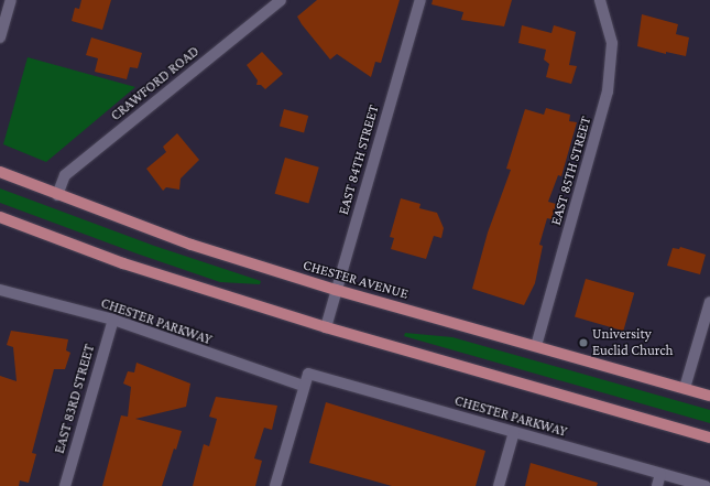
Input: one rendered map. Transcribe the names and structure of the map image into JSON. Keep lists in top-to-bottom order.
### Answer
{
  "streets": {
    "main road": ["CHESTER AVENUE"],
    "street": [
      "CRAWFORD ROAD",
      "EAST 84TH STREET",
      "EAST 85TH STREET",
      "CHESTER PARKWAY",
      "EAST 83RD STREET"
    ]
  },
  "crossings": [
    ["CRAWFORD ROAD", "CHESTER AVENUE"],
    ["EAST 84TH STREET", "CHESTER AVENUE"],
    ["EAST 85TH STREET", "CHESTER AVENUE"],
    ["CHESTER PARKWAY", "EAST 83RD STREET"]
  ],
  "places": ["University Euclid Church"]
}
